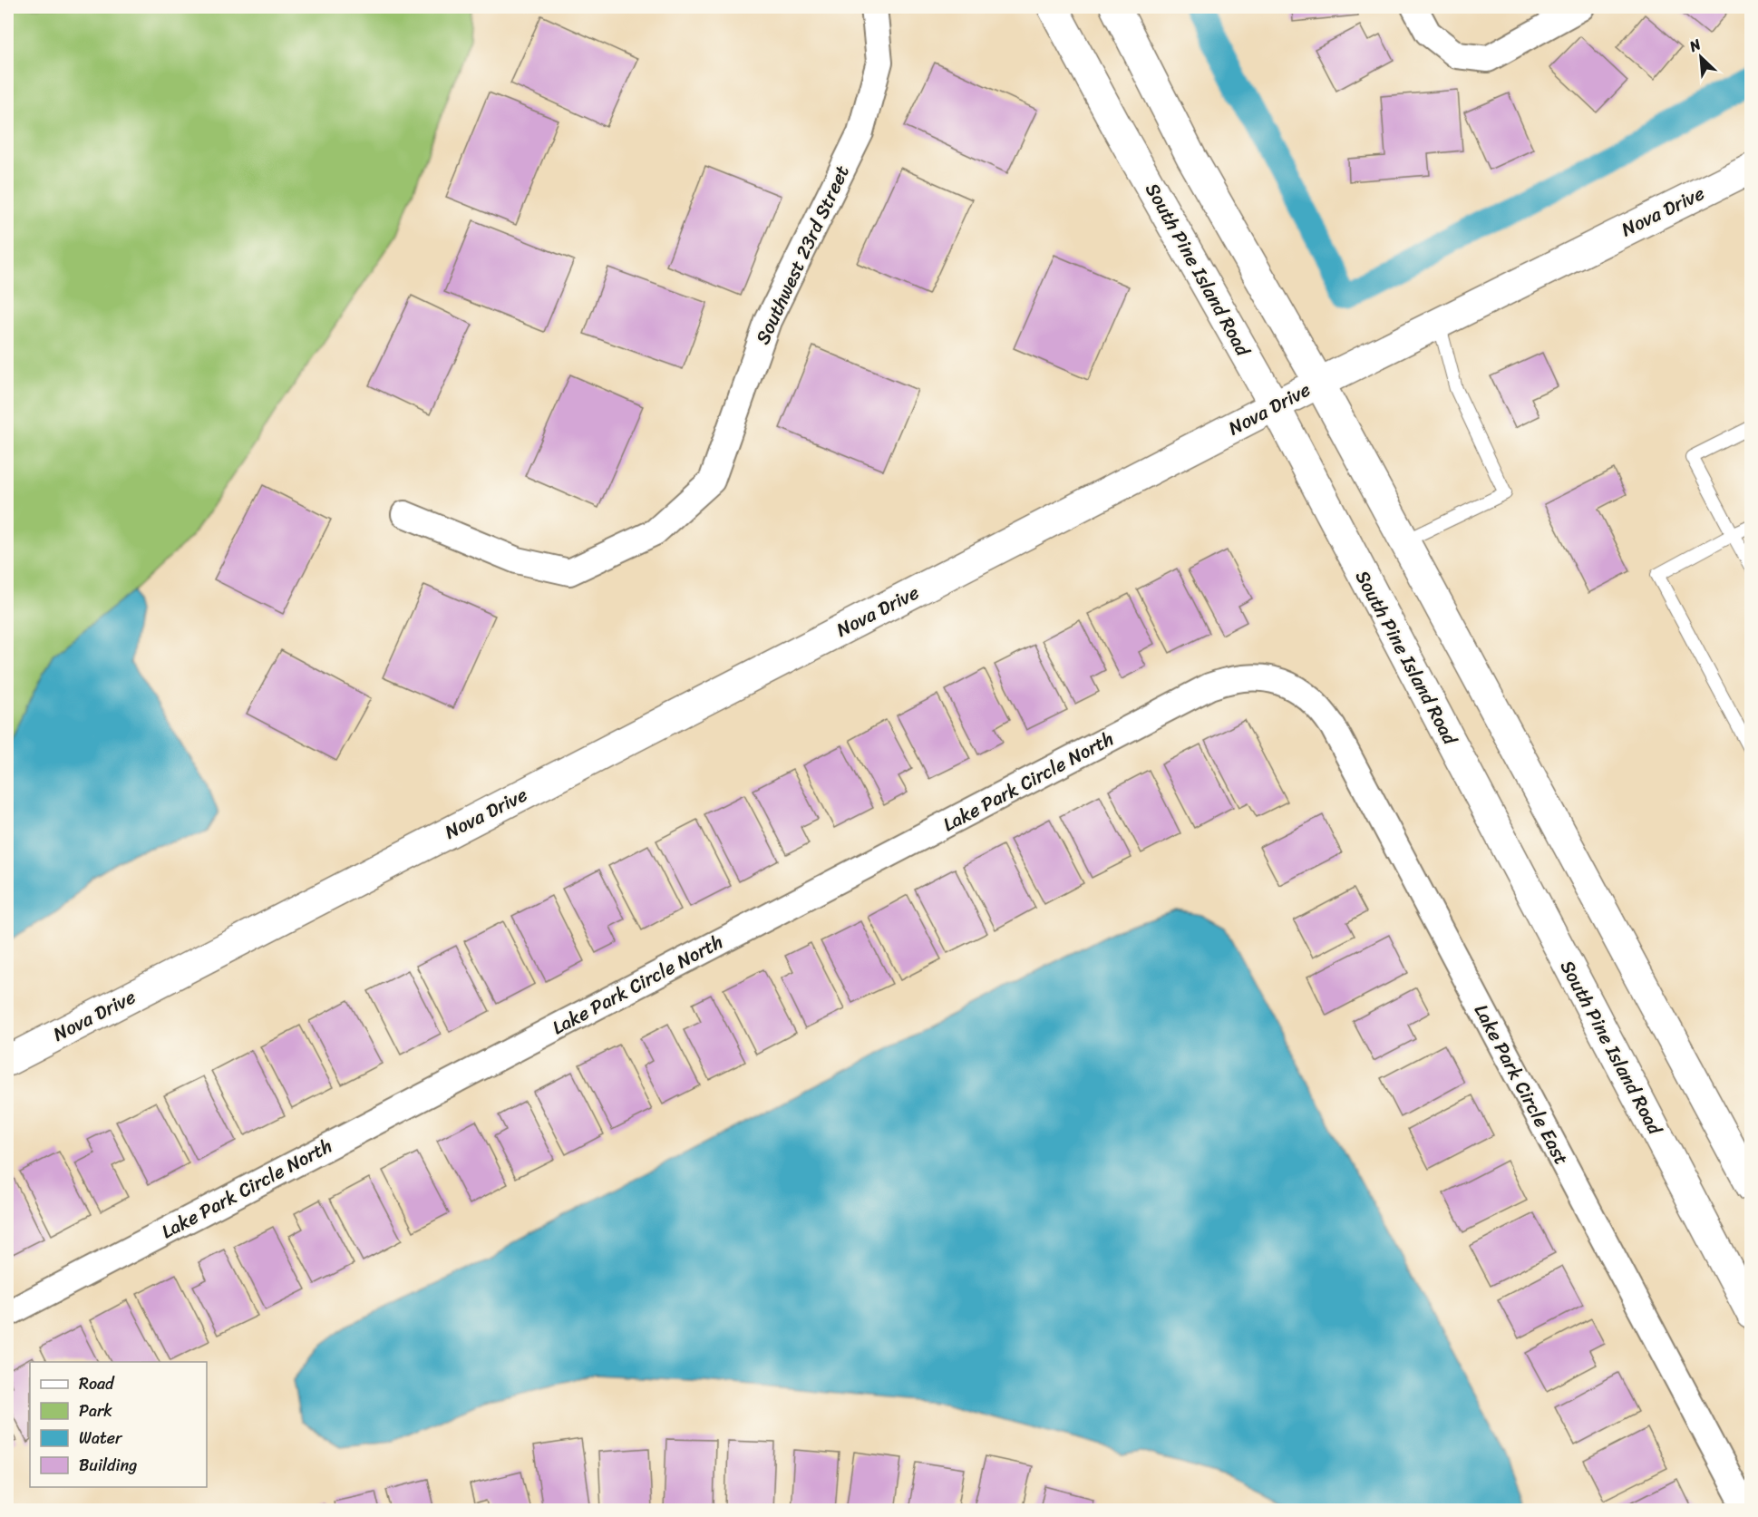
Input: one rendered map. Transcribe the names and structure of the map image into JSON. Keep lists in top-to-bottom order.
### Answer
{
  "streets": {
    "main road": ["Nova Drive", "South Pine Island Road"],
    "street": ["Southwest 23rd Street", "Lake Park Circle North", "Lake Park Circle East"]
  },
  "crossings": [
    ["Nova Drive", "South Pine Island Road"],
    ["Lake Park Circle North", "Lake Park Circle East"]
  ],
  "legend": [
    "Road",
    "Park",
    "Water",
    "Building"
  ],
  "north": "top left"
}
